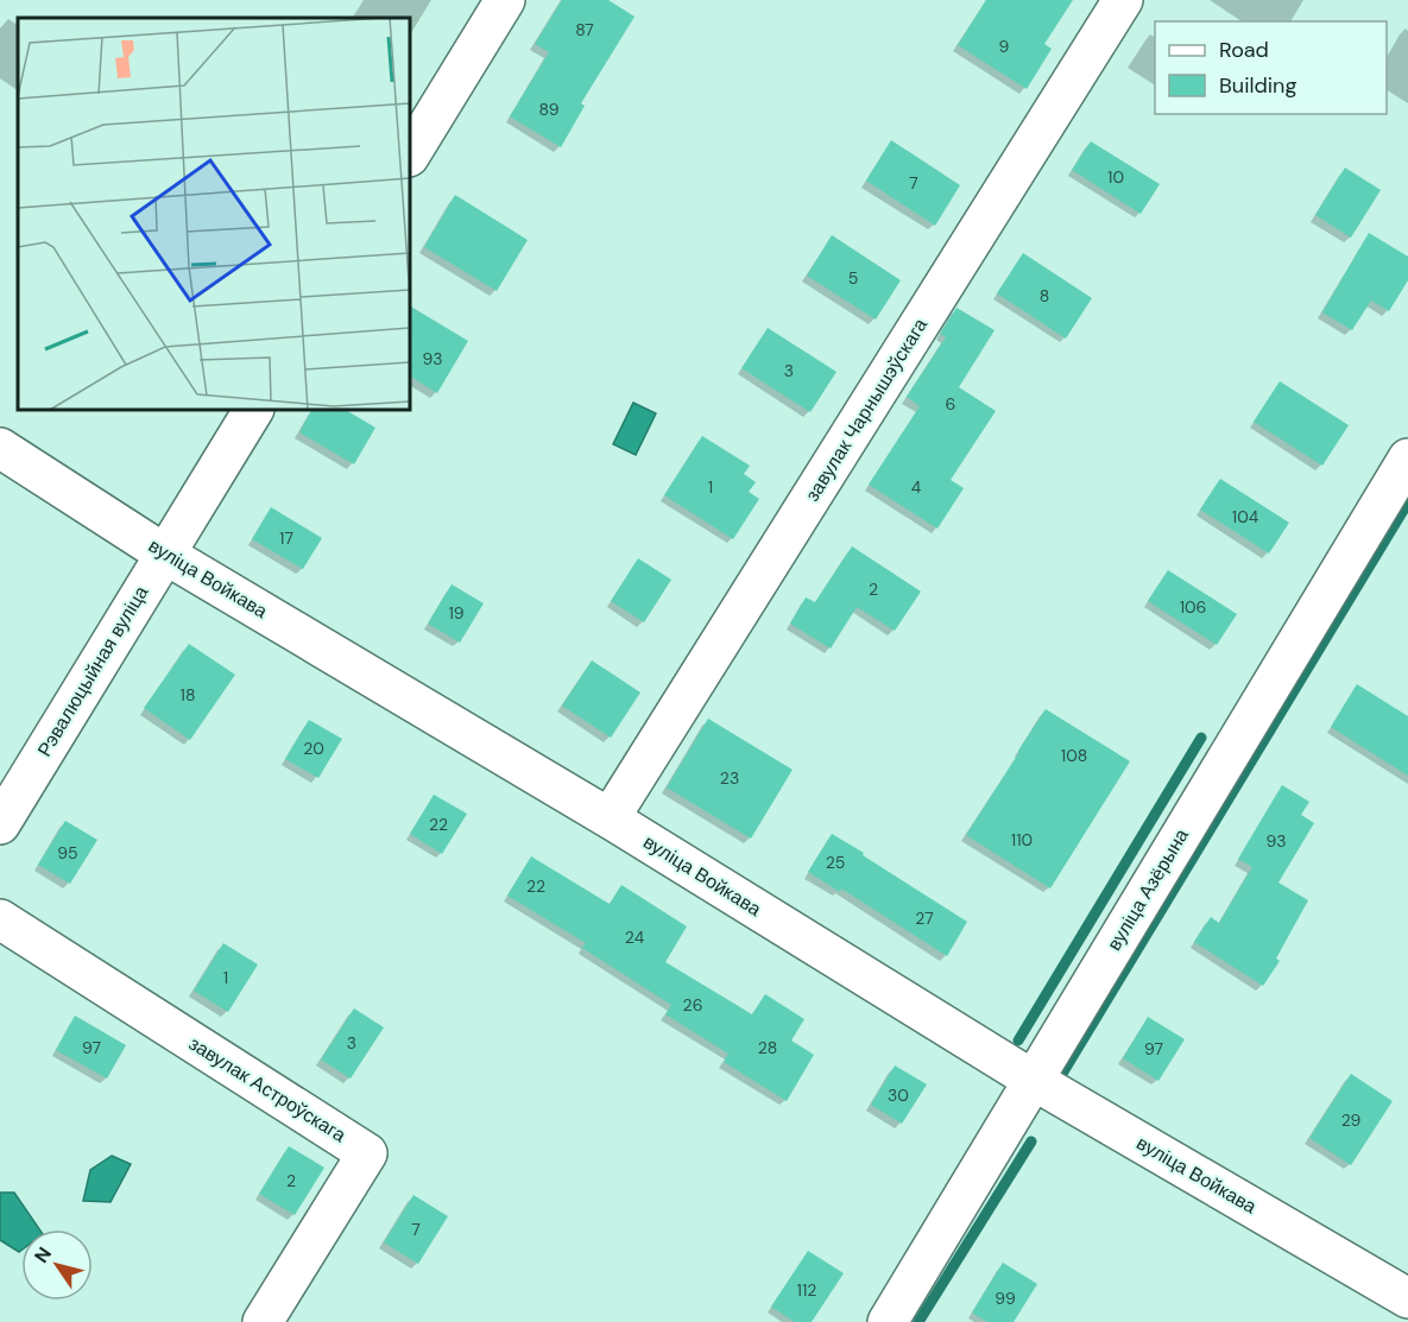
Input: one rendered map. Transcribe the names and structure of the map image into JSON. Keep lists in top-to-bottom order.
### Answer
{
  "streets": {
    "street": [
      "завулак Чарнышэўскага",
      "вуліца Войкава",
      "Рэвалюцыйная вуліца",
      "вуліца Азёрына",
      "завулак Астроўскага"
    ]
  },
  "crossings": [
    ["завулак Чарнышэўскага", "вуліца Войкава"],
    ["вуліца Войкава", "Рэвалюцыйная вуліца"],
    ["вуліца Войкава", "вуліца Азёрына"]
  ],
  "house_numbers": [
    "87",
    "9",
    "89",
    "10",
    "7",
    "5",
    "8",
    "93",
    "3",
    "6",
    "1",
    "4",
    "104",
    "17",
    "2",
    "106",
    "19",
    "18",
    "20",
    "108",
    "23",
    "22",
    "110",
    "93",
    "95",
    "25",
    "22",
    "27",
    "24",
    "1",
    "26",
    "3",
    "97",
    "28",
    "97",
    "30",
    "29",
    "2",
    "7",
    "112",
    "99"
  ],
  "legend": ["Road", "Building"],
  "north": "top left"
}
